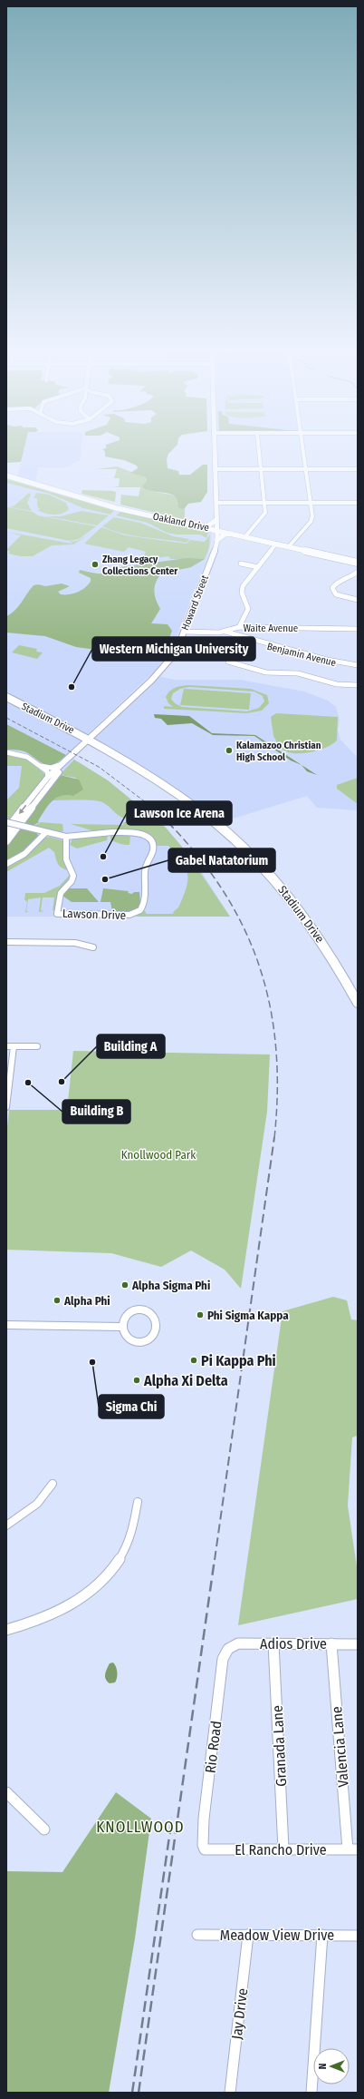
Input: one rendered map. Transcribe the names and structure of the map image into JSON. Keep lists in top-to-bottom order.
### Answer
{
  "streets": {
    "main road": ["Oakland Drive", "Stadium Drive"],
    "street": [
      "Howard Street",
      "Waite Avenue",
      "Benjamin Avenue",
      "Lawson Drive",
      "Adios Drive",
      "Granada Lane",
      "Rio Road",
      "Valencia Lane",
      "El Rancho Drive",
      "Meadow View Drive",
      "Jay Drive"
    ]
  },
  "crossings": [
    ["Oakland Drive", "Howard Street"],
    ["Howard Street", "Waite Avenue"],
    ["Howard Street", "Stadium Drive"],
    ["Waite Avenue", "Benjamin Avenue"],
    ["Adios Drive", "Granada Lane"],
    ["Adios Drive", "Rio Road"],
    ["Adios Drive", "Valencia Lane"],
    ["Granada Lane", "El Rancho Drive"],
    ["Rio Road", "El Rancho Drive"],
    ["Valencia Lane", "El Rancho Drive"],
    ["Meadow View Drive", "Jay Drive"]
  ],
  "districts": ["KNOLLWOOD"],
  "parks": ["Knollwood Park"],
  "places": [
    "Zhang Legacy Collections Center",
    "Western Michigan University",
    "Kalamazoo Christian High School",
    "Lawson Ice Arena",
    "Gabel Natatorium",
    "Building A",
    "Building B",
    "Alpha Sigma Phi",
    "Alpha Phi",
    "Phi Sigma Kappa",
    "Pi Kappa Phi",
    "Sigma Chi",
    "Alpha Xi Delta"
  ],
  "north": "left"
}
